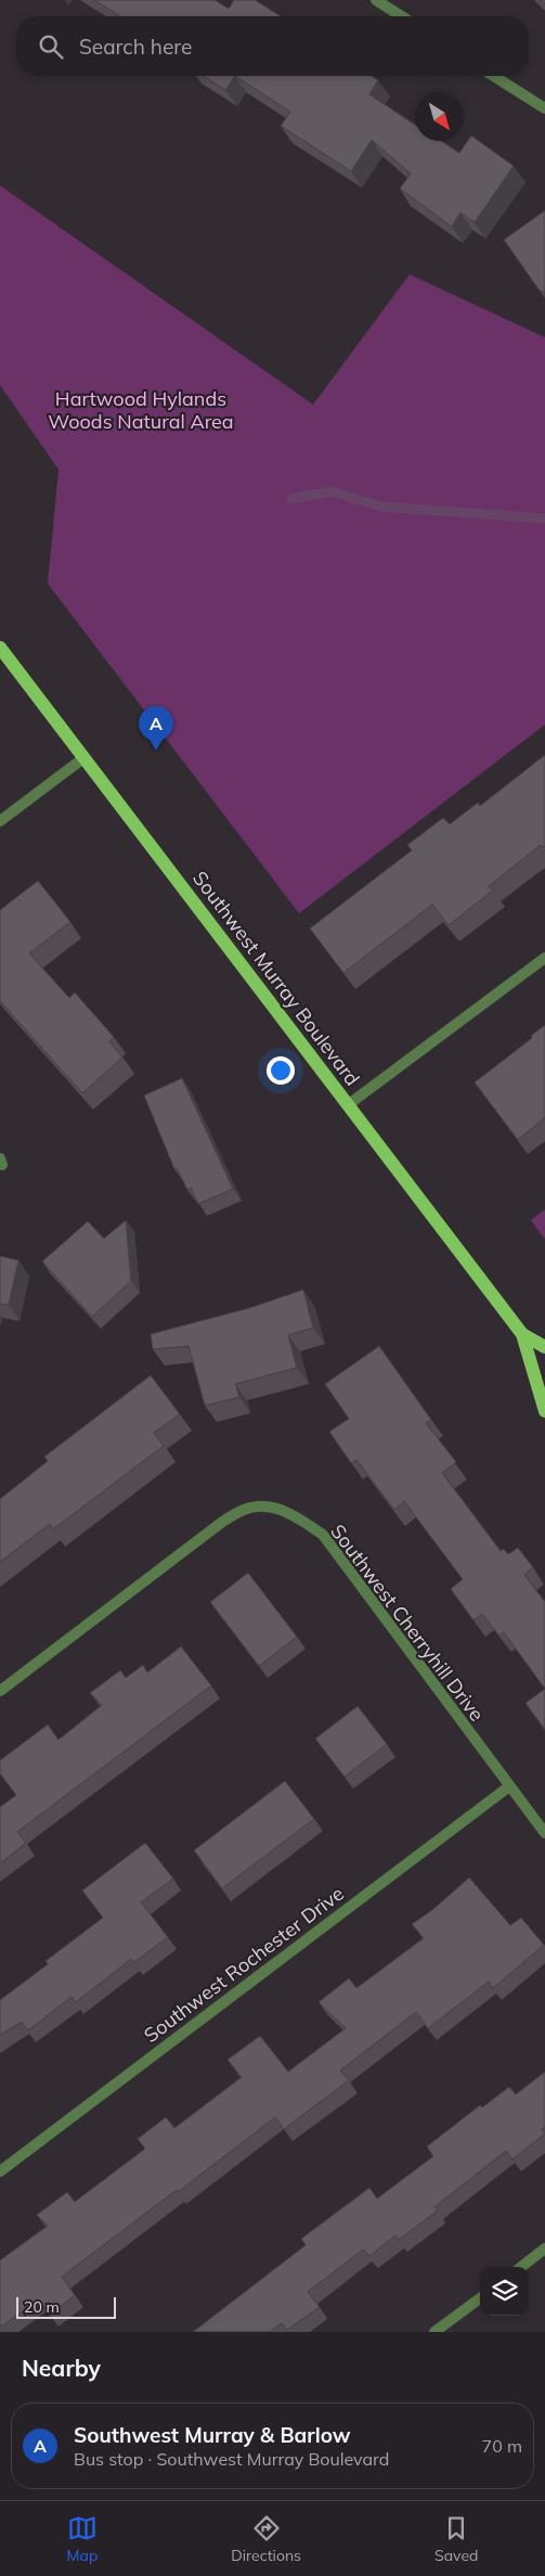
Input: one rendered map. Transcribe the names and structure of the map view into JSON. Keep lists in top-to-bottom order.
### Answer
{
  "streets": {
    "main road": ["Southwest Murray Boulevard"],
    "street": ["Southwest Cherryhill Drive", "Southwest Rochester Drive"]
  },
  "crossings": [
    ["Southwest Cherryhill Drive", "Southwest Rochester Drive"]
  ],
  "parks": ["Hartwood Hylands Woods Natural Area"],
  "scale_bar": "20 m",
  "north": "bottom right",
  "page": {
    "search": "Search here",
    "pins": "A",
    "scale": "20 m",
    "heading": "Nearby",
    "list": [
      {
        "mark": "A",
        "name": "Southwest Murray & Barlow",
        "note": "Bus stop · Southwest Murray Boulevard",
        "value": "70 m"
      }
    ],
    "nav": ["Map", "Directions", "Saved"]
  }
}
